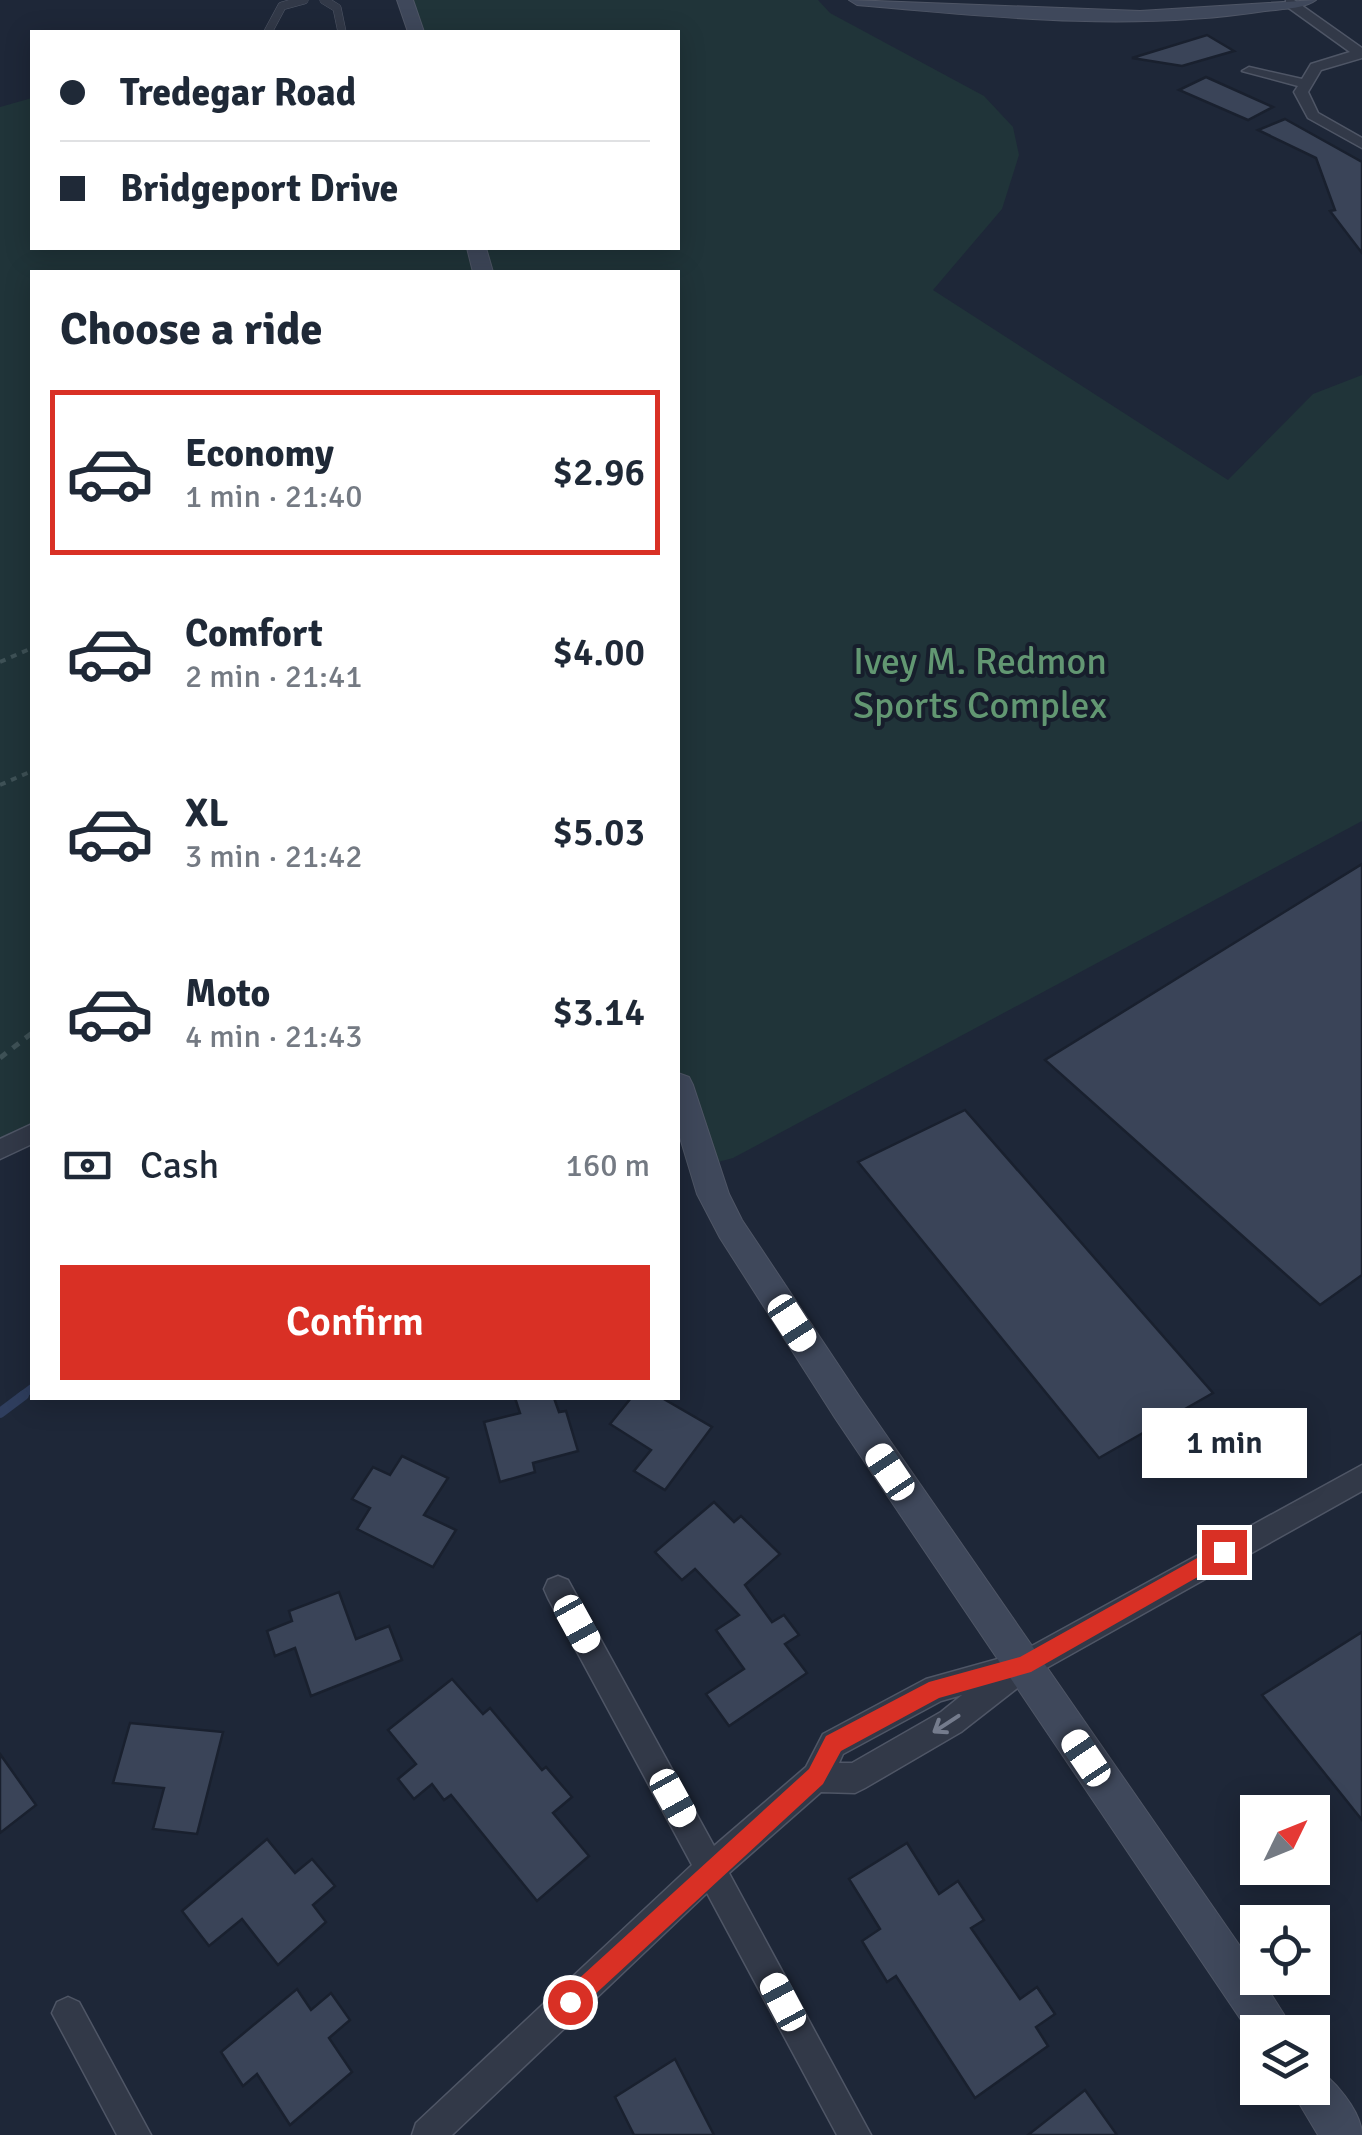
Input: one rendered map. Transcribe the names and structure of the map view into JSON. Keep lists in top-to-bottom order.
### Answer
{
  "parks": ["Ivey M. Redmon Sports Complex"],
  "north": "top right",
  "page": {
    "banner": ["Tredegar Road", "Bridgeport Drive"],
    "heading": "Choose a ride",
    "list": [
      {
        "name": "Economy",
        "note": "1 min · 21:40",
        "value": "$2.96"
      },
      {
        "name": "Comfort",
        "note": "2 min · 21:41",
        "value": "$4.00"
      },
      {
        "name": "XL",
        "note": "3 min · 21:42",
        "value": "$5.03"
      },
      {
        "name": "Moto",
        "note": "4 min · 21:43",
        "value": "$3.14"
      }
    ],
    "pay": ["Cash", "160 m"],
    "buttons": "Confirm",
    "bubble": "1 min"
  }
}
